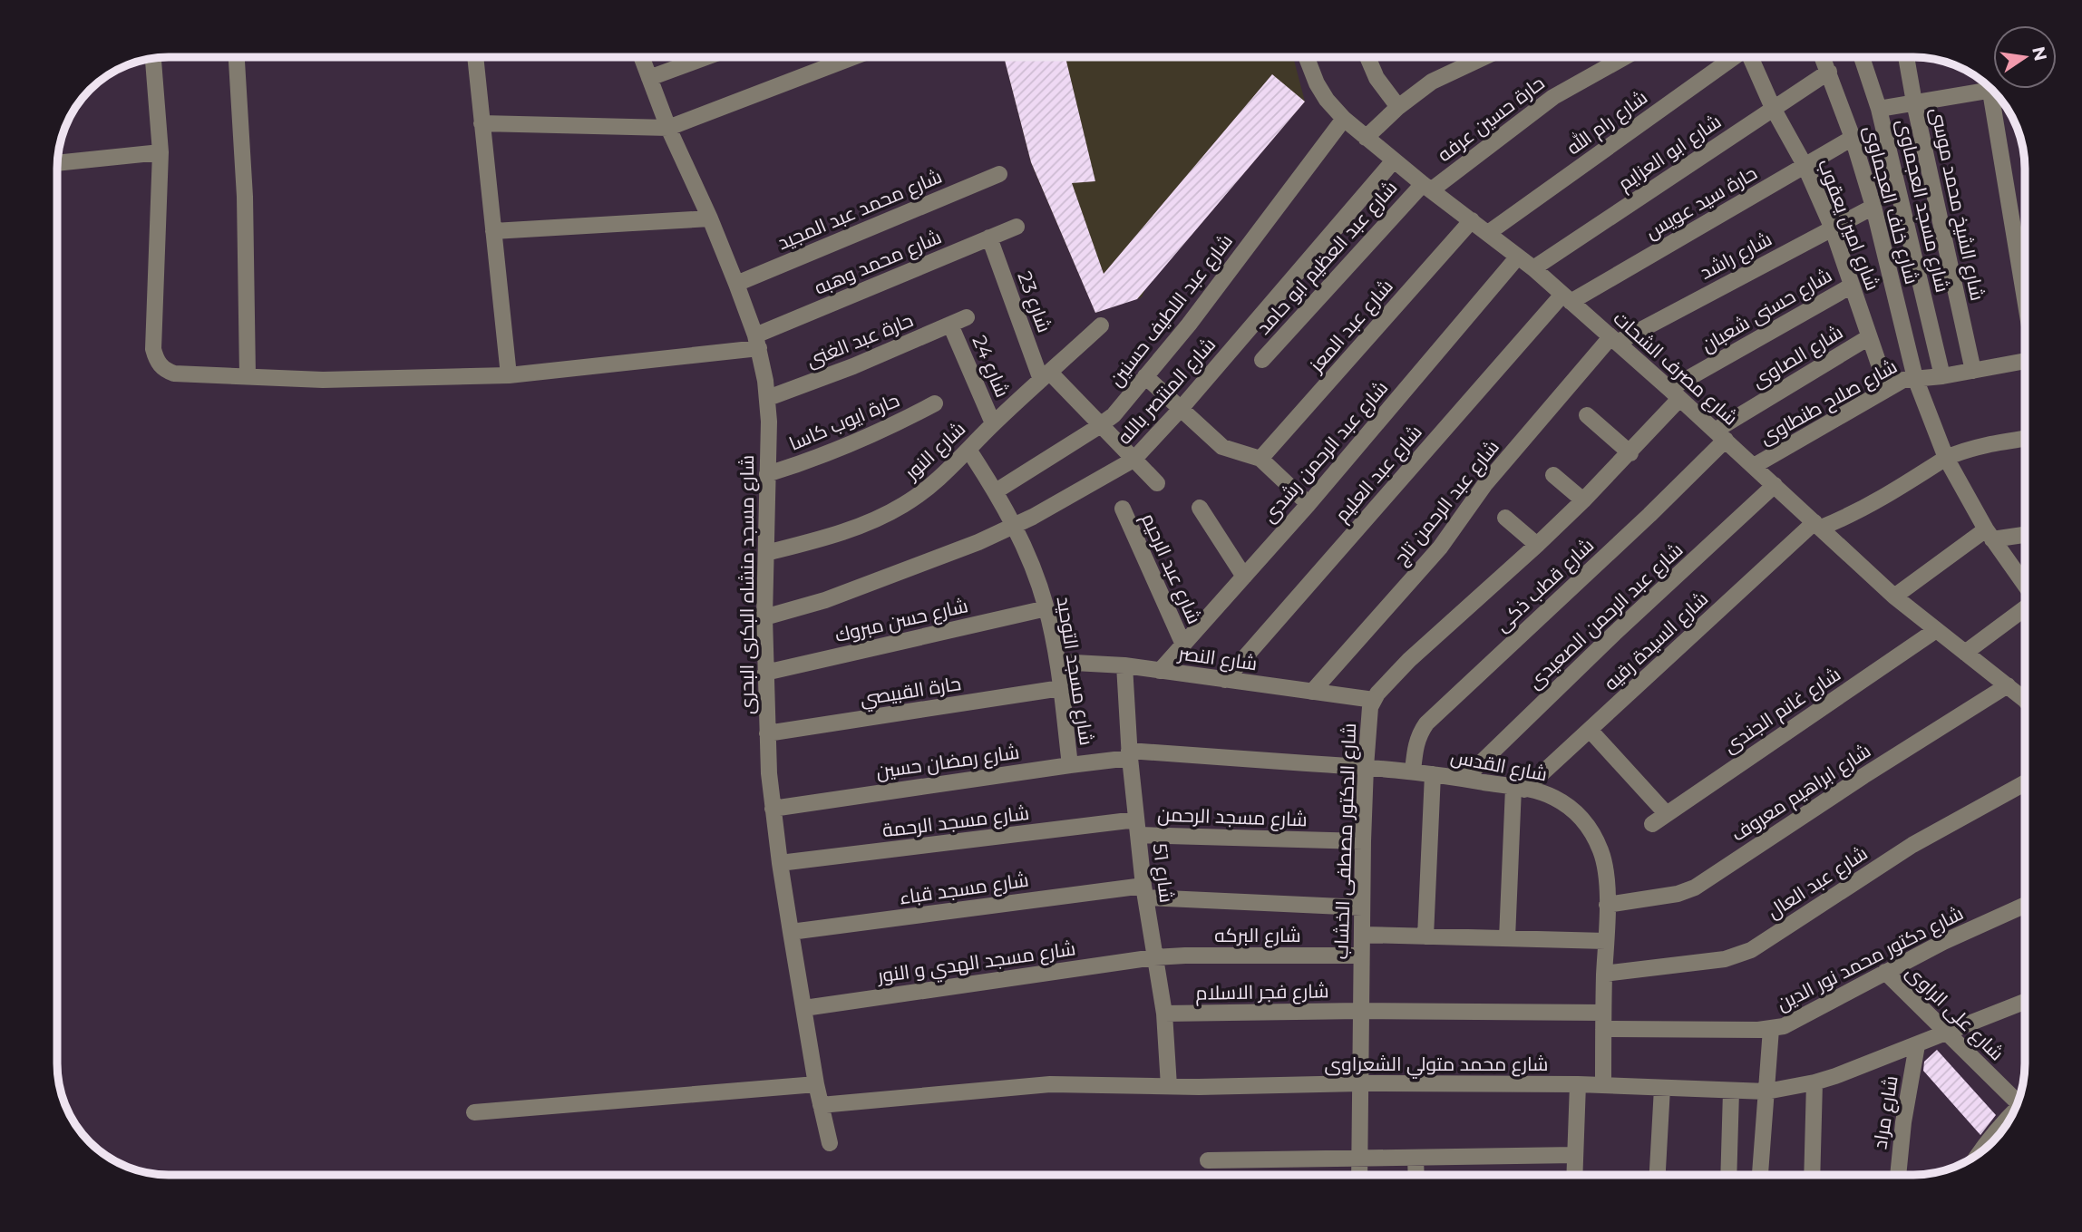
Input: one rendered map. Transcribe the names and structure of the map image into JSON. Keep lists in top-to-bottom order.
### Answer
{
  "streets": {
    "street": [
      "حارة حسين عرفه",
      "شارع رام الله",
      "شارع ابو العزايم",
      "حارة سيد عويس",
      "شارع الشيخ محمد موسى",
      "شارع خلف العجماوى",
      "شارع مسجد العجماوى",
      "شارع محمد عبد المجيد",
      "شارع امين يعقوب",
      "شارع راشد",
      "شارع عبد العظيم ابو حامد",
      "شارع محمد وهبه",
      "شارع 23",
      "شارع عبد اللطيف حسنين",
      "شارع حسنى شعبان",
      "شارع عبد المعز",
      "حارة عبد الغنى",
      "شارع الصاوى",
      "شارع 24",
      "شارع مصرف الشحات",
      "شارع المنتصر بالله",
      "شارع صلاح طنطاوى",
      "حارة ايوب كاسا",
      "شارع النور",
      "شارع عبد الرحمن رشدى",
      "شارع عبد العليم",
      "شارع عبد الرحمن تاج",
      "شارع عبد الرحيم",
      "شارع مسجد منشاه البكرى البحرى",
      "شارع قطب ذكى",
      "شارع عبد الرحمن الصعيدى",
      "شارع حسن مبروك",
      "شارع السيدة رقيه",
      "شارع النصر",
      "شارع مسجد التوحيد",
      "حارة القبيصي",
      "شارع غانم الجندى",
      "شارع رمضان حسين",
      "شارع القدس",
      "شارع ابراهيم معروف",
      "شارع مسجد الرحمن",
      "شارع مسجد الرحمة",
      "شارع الدكتور مصطفى الخشاب",
      "شارع 51",
      "شارع عبد العال",
      "شارع مسجد قباء",
      "شارع البركه",
      "شارع دكتور محمد نور الدين",
      "شارع مسجد الهدي و النور",
      "شارع فجر الاسلام",
      "شارع على الراوى",
      "شارع محمد متولي الشعراوى",
      "شارع مراد"
    ]
  },
  "crossings": [
    ["حارة حسين عرفه", "شارع عبد العظيم ابو حامد"],
    ["حارة حسين عرفه", "شارع مصرف الشحات"],
    ["شارع رام الله", "شارع مصرف الشحات"],
    ["شارع ابو العزايم", "شارع خلف العجماوى"],
    ["شارع ابو العزايم", "شارع امين يعقوب"],
    ["شارع ابو العزايم", "شارع مصرف الشحات"],
    ["حارة سيد عويس", "شارع خلف العجماوى"],
    ["حارة سيد عويس", "شارع امين يعقوب"],
    ["حارة سيد عويس", "شارع مصرف الشحات"],
    ["حارة سيد عويس", "شارع عبد العليم"],
    ["شارع الشيخ محمد موسى", "شارع صلاح طنطاوى"],
    ["شارع خلف العجماوى", "شارع راشد"],
    ["شارع خلف العجماوى", "شارع صلاح طنطاوى"],
    ["شارع مسجد العجماوى", "شارع صلاح طنطاوى"],
    ["شارع محمد عبد المجيد", "شارع مسجد منشاه البكرى البحرى"],
    ["شارع امين يعقوب", "شارع راشد"],
    ["شارع امين يعقوب", "شارع حسنى شعبان"],
    ["شارع امين يعقوب", "شارع الصاوى"],
    ["شارع امين يعقوب", "شارع صلاح طنطاوى"],
    ["شارع راشد", "شارع مصرف الشحات"],
    ["شارع راشد", "شارع عبد الرحمن تاج"],
    ["شارع عبد العظيم ابو حامد", "شارع مصرف الشحات"],
    ["شارع محمد وهبه", "شارع 23"],
    ["شارع محمد وهبه", "شارع مسجد منشاه البكرى البحرى"],
    ["شارع 23", "شارع النور"],
    ["شارع عبد اللطيف حسنين", "شارع مصرف الشحات"],
    ["شارع عبد اللطيف حسنين", "شارع مسجد التوحيد"],
    ["شارع حسنى شعبان", "شارع مصرف الشحات"],
    ["شارع حسنى شعبان", "شارع الدكتور مصطفى الخشاب"],
    ["شارع عبد المعز", "شارع مصرف الشحات"],
    ["حارة عبد الغنى", "شارع 24"],
    ["حارة عبد الغنى", "شارع مسجد منشاه البكرى البحرى"],
    ["شارع الصاوى", "شارع مصرف الشحات"],
    ["شارع الصاوى", "شارع قطب ذكى"],
    ["شارع 24", "شارع النور"],
    ["شارع مصرف الشحات", "شارع المنتصر بالله"],
    ["شارع مصرف الشحات", "شارع صلاح طنطاوى"],
    ["شارع مصرف الشحات", "شارع عبد الرحمن رشدى"],
    ["شارع مصرف الشحات", "شارع عبد العليم"],
    ["شارع مصرف الشحات", "شارع عبد الرحمن تاج"],
    ["شارع مصرف الشحات", "شارع قطب ذكى"],
    ["شارع مصرف الشحات", "شارع عبد الرحمن الصعيدى"],
    ["شارع مصرف الشحات", "شارع السيدة رقيه"],
    ["شارع مصرف الشحات", "شارع غانم الجندى"],
    ["شارع مصرف الشحات", "شارع ابراهيم معروف"],
    ["شارع مصرف الشحات", "شارع الدكتور مصطفى الخشاب"],
    ["شارع المنتصر بالله", "شارع مسجد منشاه البكرى البحرى"],
    ["شارع المنتصر بالله", "شارع مسجد التوحيد"],
    ["حارة ايوب كاسا", "شارع مسجد منشاه البكرى البحرى"],
    ["شارع النور", "شارع مسجد منشاه البكرى البحرى"],
    ["شارع النور", "شارع مسجد التوحيد"],
    ["شارع عبد الرحمن رشدى", "شارع عبد الرحيم"],
    ["شارع عبد الرحمن رشدى", "شارع النصر"],
    ["شارع عبد العليم", "شارع النصر"],
    ["شارع عبد الرحمن تاج", "شارع النصر"],
    ["شارع مسجد منشاه البكرى البحرى", "شارع حسن مبروك"],
    ["شارع مسجد منشاه البكرى البحرى", "حارة القبيصي"],
    ["شارع مسجد منشاه البكرى البحرى", "شارع رمضان حسين"],
    ["شارع مسجد منشاه البكرى البحرى", "شارع مسجد الرحمة"],
    ["شارع مسجد منشاه البكرى البحرى", "شارع مسجد قباء"],
    ["شارع مسجد منشاه البكرى البحرى", "شارع مسجد الهدي و النور"],
    ["شارع مسجد منشاه البكرى البحرى", "شارع محمد متولي الشعراوى"],
    ["شارع قطب ذكى", "شارع القدس"],
    ["شارع عبد الرحمن الصعيدى", "شارع القدس"],
    ["شارع حسن مبروك", "شارع مسجد التوحيد"],
    ["شارع السيدة رقيه", "شارع القدس"],
    ["شارع النصر", "شارع مسجد التوحيد"],
    ["شارع النصر", "شارع الدكتور مصطفى الخشاب"],
    ["شارع النصر", "شارع 51"],
    ["شارع مسجد التوحيد", "حارة القبيصي"],
    ["شارع مسجد التوحيد", "شارع رمضان حسين"],
    ["شارع رمضان حسين", "شارع القدس"],
    ["شارع رمضان حسين", "شارع 51"],
    ["شارع القدس", "شارع ابراهيم معروف"],
    ["شارع القدس", "شارع الدكتور مصطفى الخشاب"],
    ["شارع القدس", "شارع 51"],
    ["شارع القدس", "شارع عبد العال"],
    ["شارع القدس", "شارع دكتور محمد نور الدين"],
    ["شارع القدس", "شارع فجر الاسلام"],
    ["شارع القدس", "شارع محمد متولي الشعراوى"],
    ["شارع مسجد الرحمن", "شارع مسجد الرحمة"],
    ["شارع مسجد الرحمن", "شارع الدكتور مصطفى الخشاب"],
    ["شارع مسجد الرحمن", "شارع 51"],
    ["شارع مسجد الرحمة", "شارع 51"],
    ["شارع الدكتور مصطفى الخشاب", "شارع مسجد قباء"],
    ["شارع الدكتور مصطفى الخشاب", "شارع البركه"],
    ["شارع الدكتور مصطفى الخشاب", "شارع فجر الاسلام"],
    ["شارع الدكتور مصطفى الخشاب", "شارع محمد متولي الشعراوى"],
    ["شارع 51", "شارع مسجد قباء"],
    ["شارع 51", "شارع البركه"],
    ["شارع 51", "شارع مسجد الهدي و النور"],
    ["شارع 51", "شارع فجر الاسلام"],
    ["شارع 51", "شارع محمد متولي الشعراوى"],
    ["شارع البركه", "شارع مسجد الهدي و النور"],
    ["شارع دكتور محمد نور الدين", "شارع فجر الاسلام"],
    ["شارع دكتور محمد نور الدين", "شارع على الراوى"],
    ["شارع على الراوى", "شارع محمد متولي الشعراوى"],
    ["شارع محمد متولي الشعراوى", "شارع مراد"]
  ],
  "north": "right"
}
